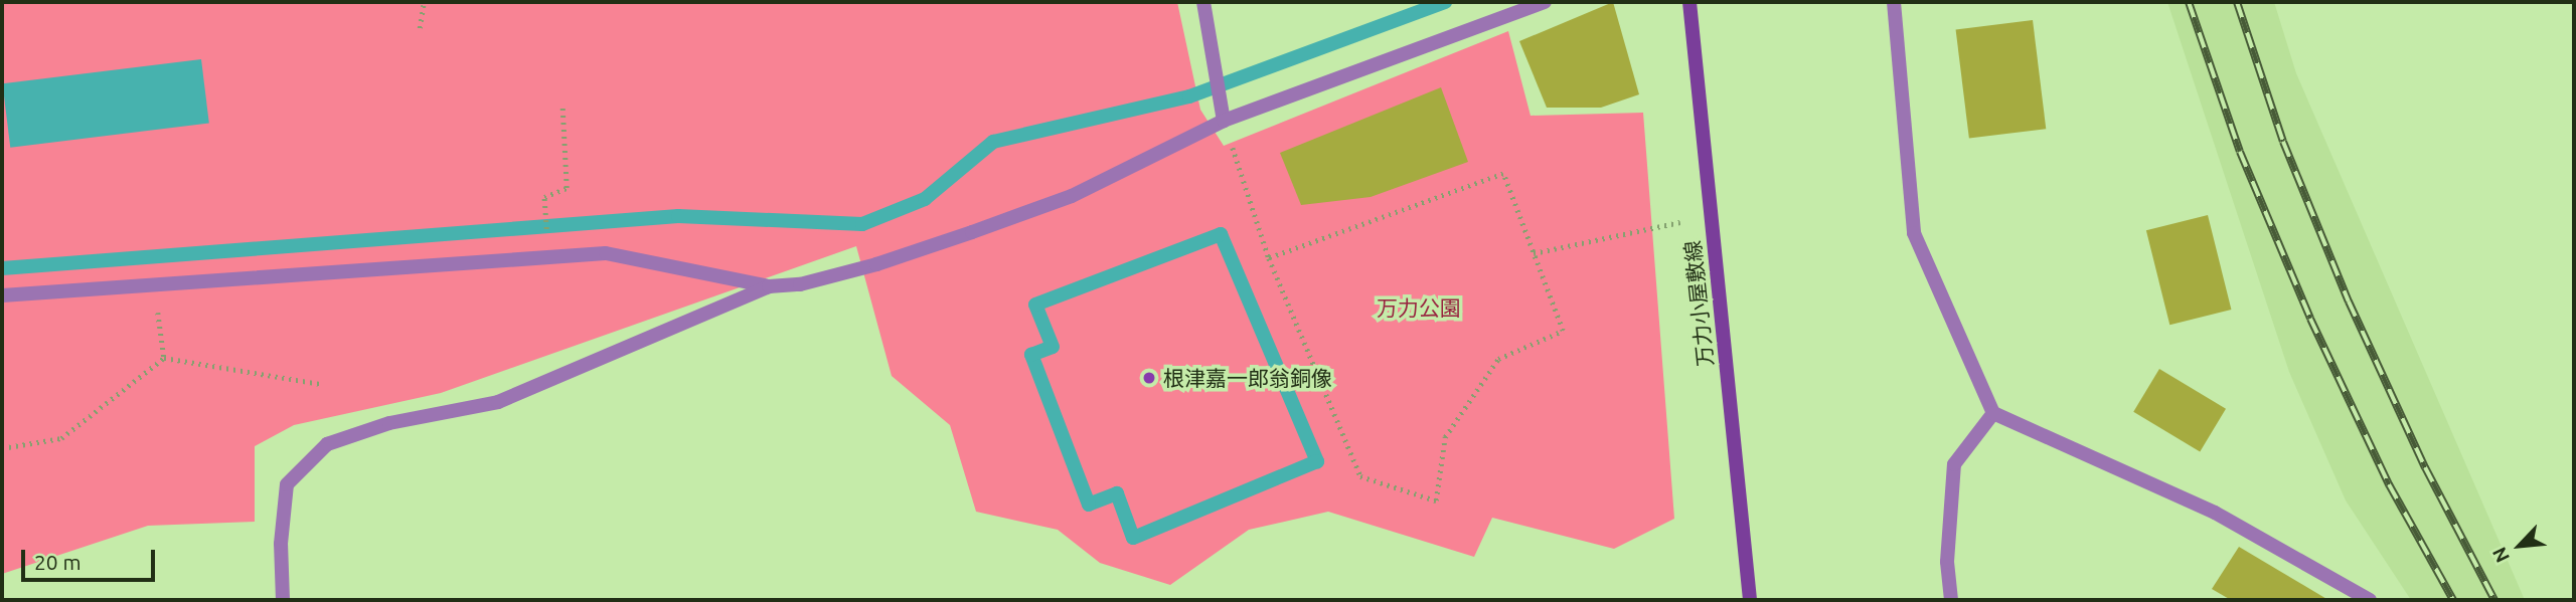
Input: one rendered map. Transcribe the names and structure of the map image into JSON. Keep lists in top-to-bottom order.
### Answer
{
  "streets": {
    "main road": ["万力小屋敷線"]
  },
  "parks": ["万力公園"],
  "places": ["根津嘉一郎翁銅像"],
  "scale_bar": "20 m",
  "north": "bottom left"
}
